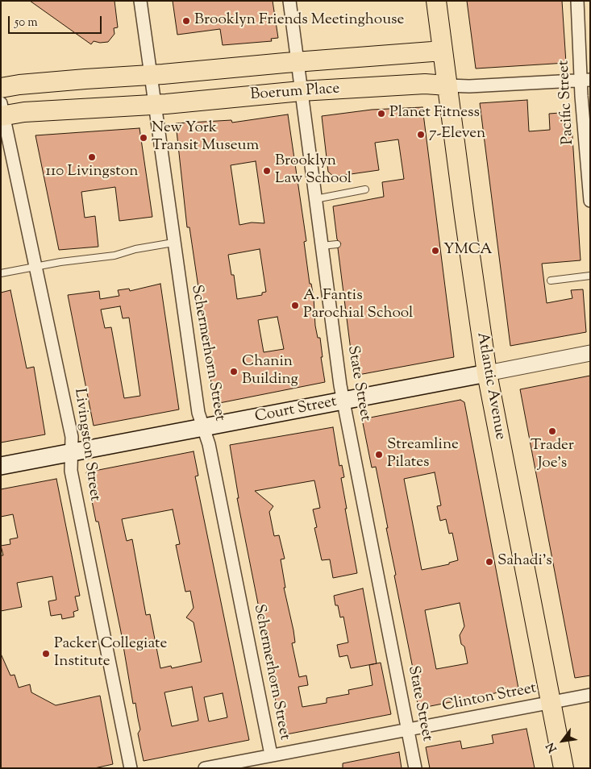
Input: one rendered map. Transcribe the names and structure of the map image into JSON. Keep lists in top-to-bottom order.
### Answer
{
  "streets": {
    "main road": ["Boerum Place", "Atlantic Avenue", "Court Street"],
    "street": [
      "Pacific Street",
      "Schermerhorn Street",
      "State Street",
      "Livingston Street",
      "Clinton Street"
    ]
  },
  "crossings": [
    ["Boerum Place", "Pacific Street"],
    ["Boerum Place", "Schermerhorn Street"],
    ["Boerum Place", "State Street"],
    ["Boerum Place", "Atlantic Avenue"],
    ["Boerum Place", "Livingston Street"],
    ["Schermerhorn Street", "Court Street"],
    ["Schermerhorn Street", "Clinton Street"],
    ["State Street", "Court Street"],
    ["State Street", "Clinton Street"],
    ["Atlantic Avenue", "Court Street"],
    ["Atlantic Avenue", "Clinton Street"],
    ["Court Street", "Livingston Street"]
  ],
  "places": [
    "Brooklyn Friends Meetinghouse",
    "Planet Fitness",
    "7-Eleven",
    "New York Transit Museum",
    "110 Livingston",
    "Brooklyn Law School",
    "YMCA",
    "A. Fantis Parochial School",
    "Chanin Building",
    "Trader Joe's",
    "Streamline Pilates",
    "Sahadi's",
    "Packer Collegiate Institute"
  ],
  "scale_bar": "50 m",
  "north": "bottom left"
}
